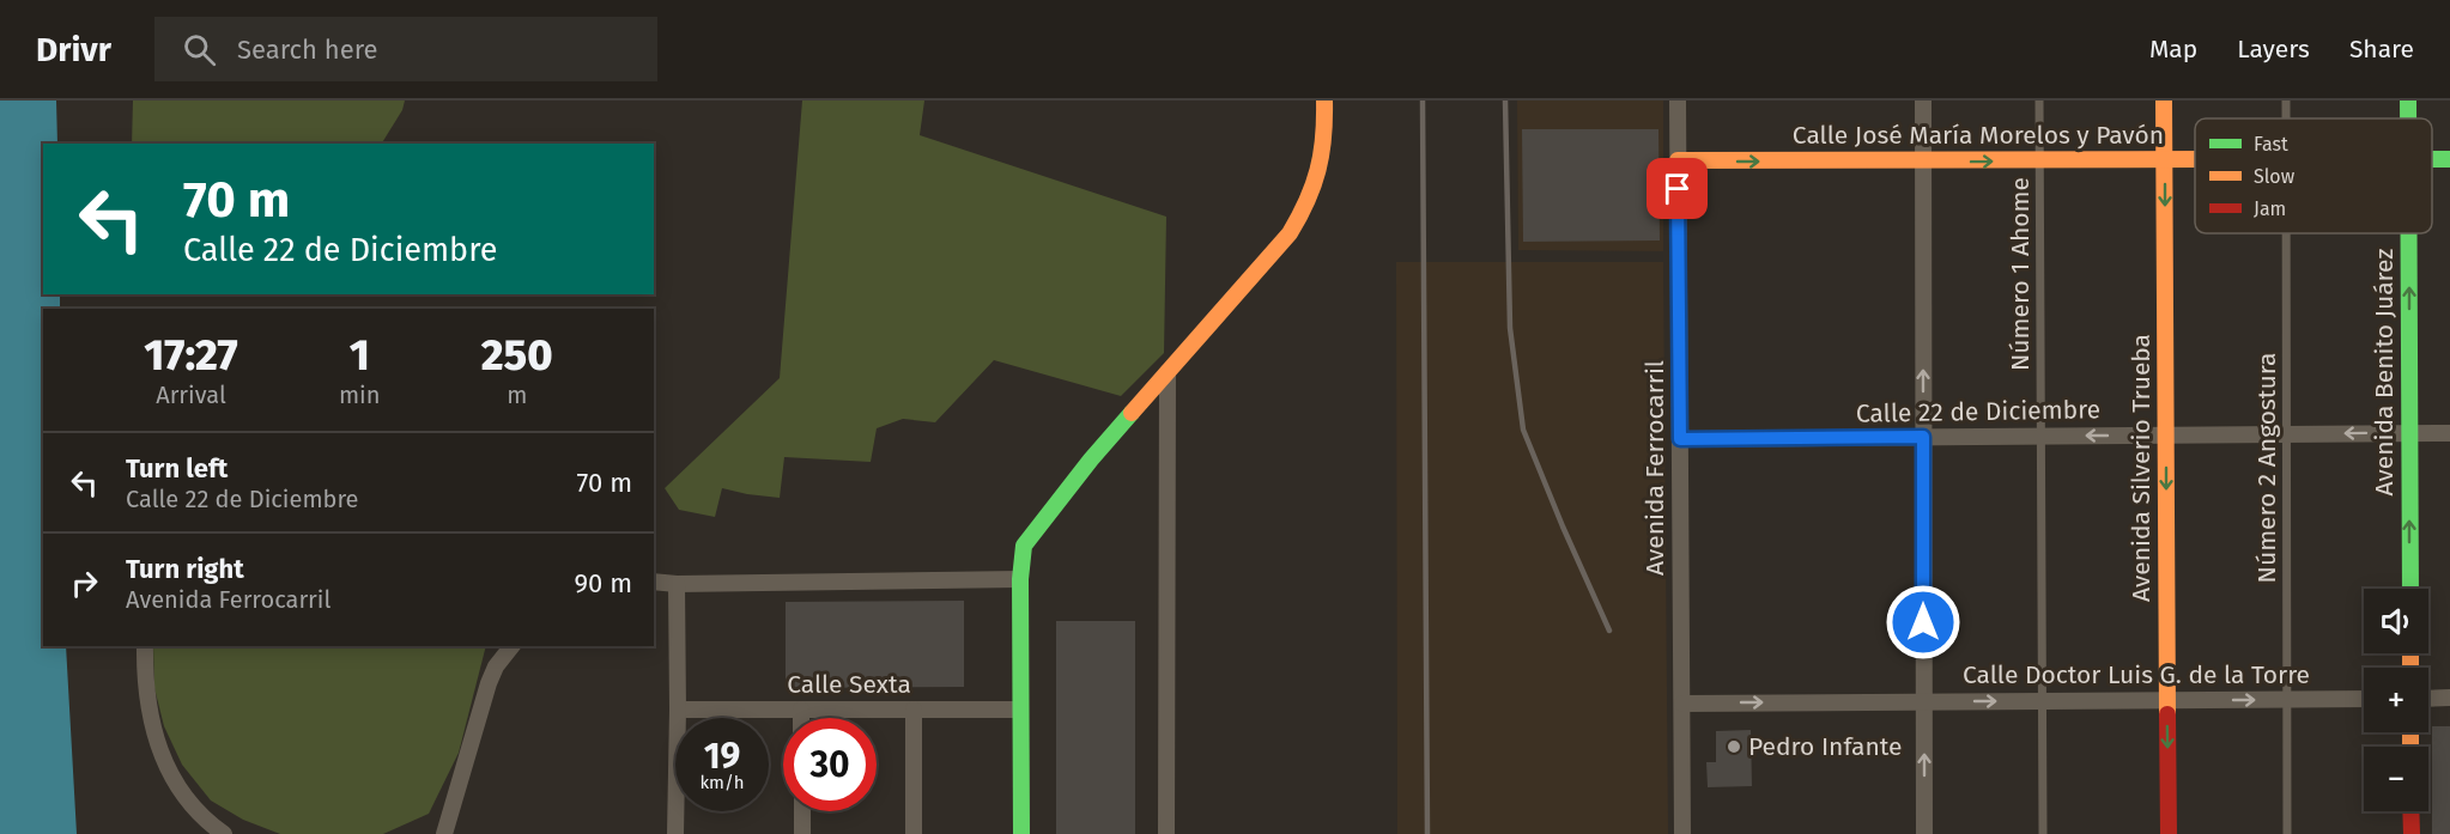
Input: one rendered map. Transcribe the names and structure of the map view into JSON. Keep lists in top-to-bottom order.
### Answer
{
  "streets": {
    "street": [
      "Calle José María Morelos y Pavón",
      "Avenida Benito Juárez",
      "Calle 22 de Diciembre",
      "Avenida Ferrocarril",
      "Avenida Silverio Trueba",
      "Calle Doctor Luis G. de la Torre",
      "Calle Sexta"
    ],
    "lane": ["Número 1 Ahome", "Número 2 Angostura"]
  },
  "crossings": [
    ["Calle José María Morelos y Pavón", "Número 1 Ahome"],
    ["Calle José María Morelos y Pavón", "Avenida Ferrocarril"],
    ["Calle José María Morelos y Pavón", "Avenida Silverio Trueba"],
    ["Número 1 Ahome", "Calle 22 de Diciembre"],
    ["Número 1 Ahome", "Calle Doctor Luis G. de la Torre"],
    ["Avenida Benito Juárez", "Calle 22 de Diciembre"],
    ["Calle 22 de Diciembre", "Avenida Ferrocarril"],
    ["Calle 22 de Diciembre", "Avenida Silverio Trueba"],
    ["Calle 22 de Diciembre", "Número 2 Angostura"],
    ["Avenida Ferrocarril", "Calle Doctor Luis G. de la Torre"],
    ["Avenida Silverio Trueba", "Calle Doctor Luis G. de la Torre"],
    ["Número 2 Angostura", "Calle Doctor Luis G. de la Torre"]
  ],
  "one_way": [
    "Calle José María Morelos y Pavón",
    "Avenida Benito Juárez",
    "Avenida Silverio Trueba",
    "Calle Doctor Luis G. de la Torre"
  ],
  "places": ["Pedro Infante"],
  "legend": ["Fast", "Slow", "Jam"],
  "page": {
    "header": "Drivr",
    "search": "Search here",
    "nav": ["Map", "Layers", "Share"],
    "turn": ["70 m", "Calle 22 de Diciembre"],
    "eta": [
      "17:27",
      "Arrival",
      "1",
      "min",
      "250",
      "m"
    ],
    "list": [
      {
        "name": "Turn left",
        "note": "Calle 22 de Diciembre",
        "value": "70 m"
      },
      {
        "name": "Turn right",
        "note": "Avenida Ferrocarril",
        "value": "90 m"
      }
    ],
    "map_buttons": ["+", "−"],
    "speed": "19 km/h",
    "limit": "30"
  }
}
